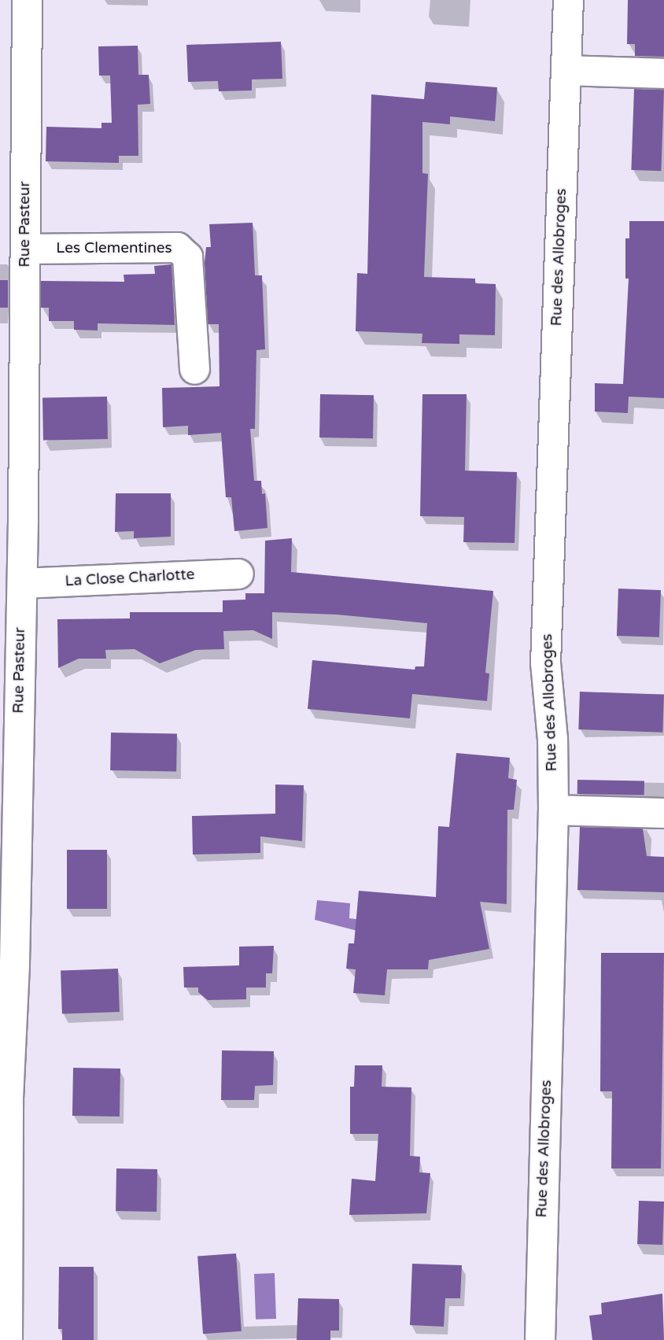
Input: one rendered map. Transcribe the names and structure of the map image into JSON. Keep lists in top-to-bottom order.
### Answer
{
  "streets": {
    "street": [
      "Rue Pasteur",
      "Les Clementines",
      "Rue des Allobroges",
      "La Close Charlotte"
    ]
  },
  "crossings": [
    ["Rue Pasteur", "Les Clementines"],
    ["Rue Pasteur", "La Close Charlotte"]
  ]
}
